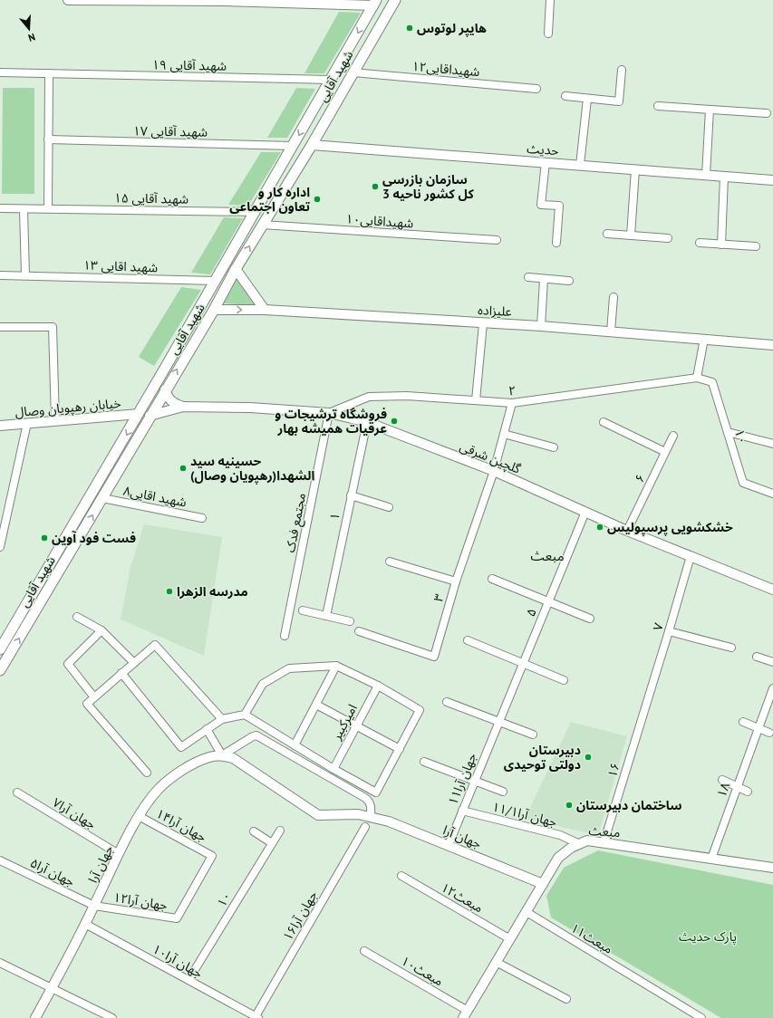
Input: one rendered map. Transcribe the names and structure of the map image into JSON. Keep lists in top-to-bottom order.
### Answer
{
  "streets": {
    "main road": ["شهید آقایی"],
    "street": [
      "شهید آقایی ۱۹",
      "شهیداقایی۱۲",
      "شهید آقایی ۱۷",
      "حدیث",
      "شهید آقایی ۱۵",
      "شهیداقایی۱۰",
      "شهید اقایی ۱۳",
      "علیزاده",
      "۲",
      "خیابان رهپویان وصال",
      "۱۰",
      "گلچین شرقی",
      "۶",
      "شهید اقایی۸",
      "۱",
      "مجتمع فدک",
      "۳",
      "۵",
      "۷",
      "امیرکبیر",
      "۱۶",
      "جهان آرا۱۱",
      "۱۸",
      "جهان آرا۷",
      "جهان آرا۱۱/۱",
      "جهان آرا۱۴",
      "مبعث",
      "جهان آرا",
      "جهان آرا۵",
      "مبعث۱۲",
      "جهان آرا۱۲",
      "جهان آرا۱۶",
      "مبعث۱۱",
      "جهان آرا۱۰",
      "مبعث۱۰"
    ]
  },
  "crossings": [
    ["شهید آقایی ۱۹", "شهید آقایی"],
    ["شهیداقایی۱۲", "شهید آقایی"],
    ["شهید آقایی", "شهید آقایی ۱۷"],
    ["شهید آقایی", "حدیث"],
    ["شهید آقایی", "شهید آقایی ۱۵"],
    ["شهید آقایی", "شهیداقایی۱۰"],
    ["شهید آقایی", "شهید اقایی ۱۳"],
    ["شهید آقایی", "علیزاده"],
    ["شهید آقایی", "خیابان رهپویان وصال"],
    ["شهید آقایی", "شهید اقایی۸"],
    ["۲", "۱۰"],
    ["۲", "گلچین شرقی"],
    ["۲", "مجتمع فدک"],
    ["۲", "۳"],
    ["۱۰", "جهان آرا۱۰"],
    ["گلچین شرقی", "۶"],
    ["گلچین شرقی", "۱"],
    ["گلچین شرقی", "مجتمع فدک"],
    ["گلچین شرقی", "۳"],
    ["گلچین شرقی", "۵"],
    ["گلچین شرقی", "۷"],
    ["۵", "جهان آرا۱۱"],
    ["۷", "۱۶"],
    ["۱۶", "مبعث"],
    ["جهان آرا۱۱", "جهان آرا۱۱/۱"],
    ["جهان آرا۱۱", "جهان آرا"],
    ["۱۸", "مبعث"],
    ["جهان آرا۷", "جهان آرا"],
    ["جهان آرا۱۱/۱", "مبعث"],
    ["جهان آرا۱۴", "جهان آرا"],
    ["جهان آرا۱۴", "جهان آرا۱۲"],
    ["مبعث", "جهان آرا"],
    ["مبعث", "مبعث۱۲"],
    ["مبعث", "مبعث۱۱"],
    ["مبعث", "مبعث۱۰"],
    ["جهان آرا", "جهان آرا۵"],
    ["جهان آرا", "جهان آرا۱۲"],
    ["جهان آرا", "جهان آرا۱۰"],
    ["جهان آرا۵", "جهان آرا۱۲"],
    ["جهان آرا۱۶", "جهان آرا۱۰"]
  ],
  "districts": ["مبعث"],
  "parks": ["پارک حدیث"],
  "places": [
    "هایپر لوتوس",
    "سازمان بازرسی کل کشور ناحیه 3",
    "اداره کار و تعاون اجتماعی",
    "فروشگاه ترشیجات و عرقیات همیشه بهار",
    "حسینیه سید الشهدا(رهپویان وصال)",
    "خشکشویی پرسپولیس",
    "فست فود آوین",
    "مدرسه الزهرا",
    "دبیرستان دولتی توحیدی",
    "ساختمان دبیرستان"
  ],
  "north": "bottom"
}
